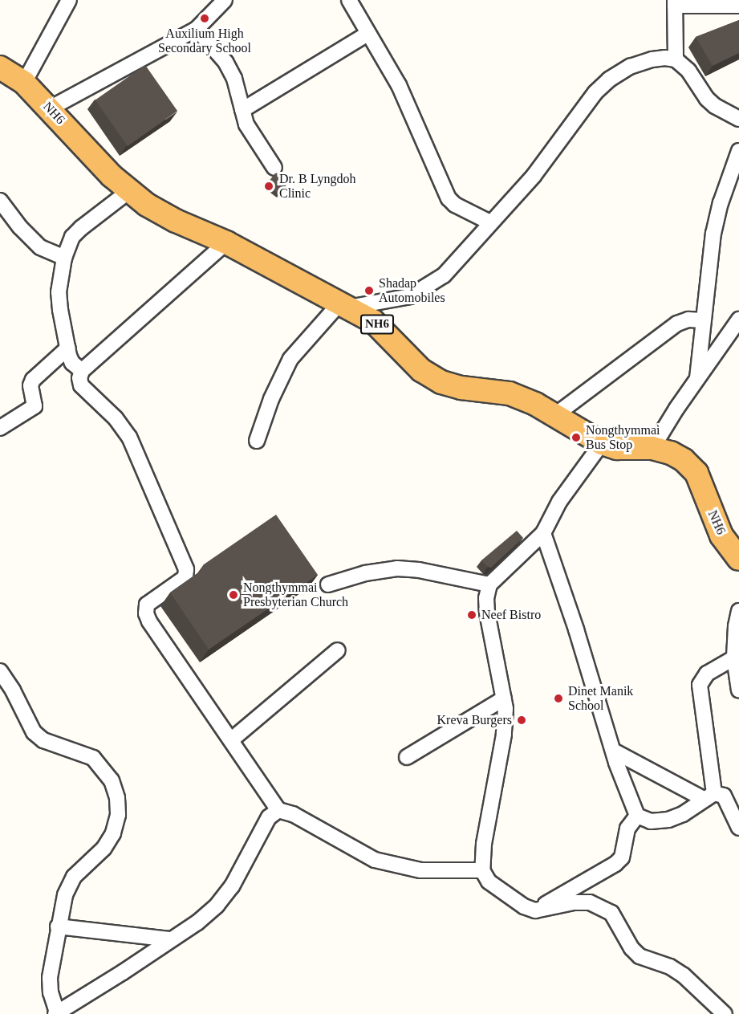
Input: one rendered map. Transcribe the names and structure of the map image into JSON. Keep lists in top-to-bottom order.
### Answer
{
  "streets": {
    "highway": ["NH6"]
  },
  "places": [
    "Auxilium High Secondary School",
    "Dr. B Lyngdoh Clinic",
    "Shadap Automobiles",
    "Nongthymmai Bus Stop",
    "Nongthymmai Presbyterian Church",
    "Neef Bistro",
    "Dinet Manik School",
    "Kreva Burgers"
  ]
}
